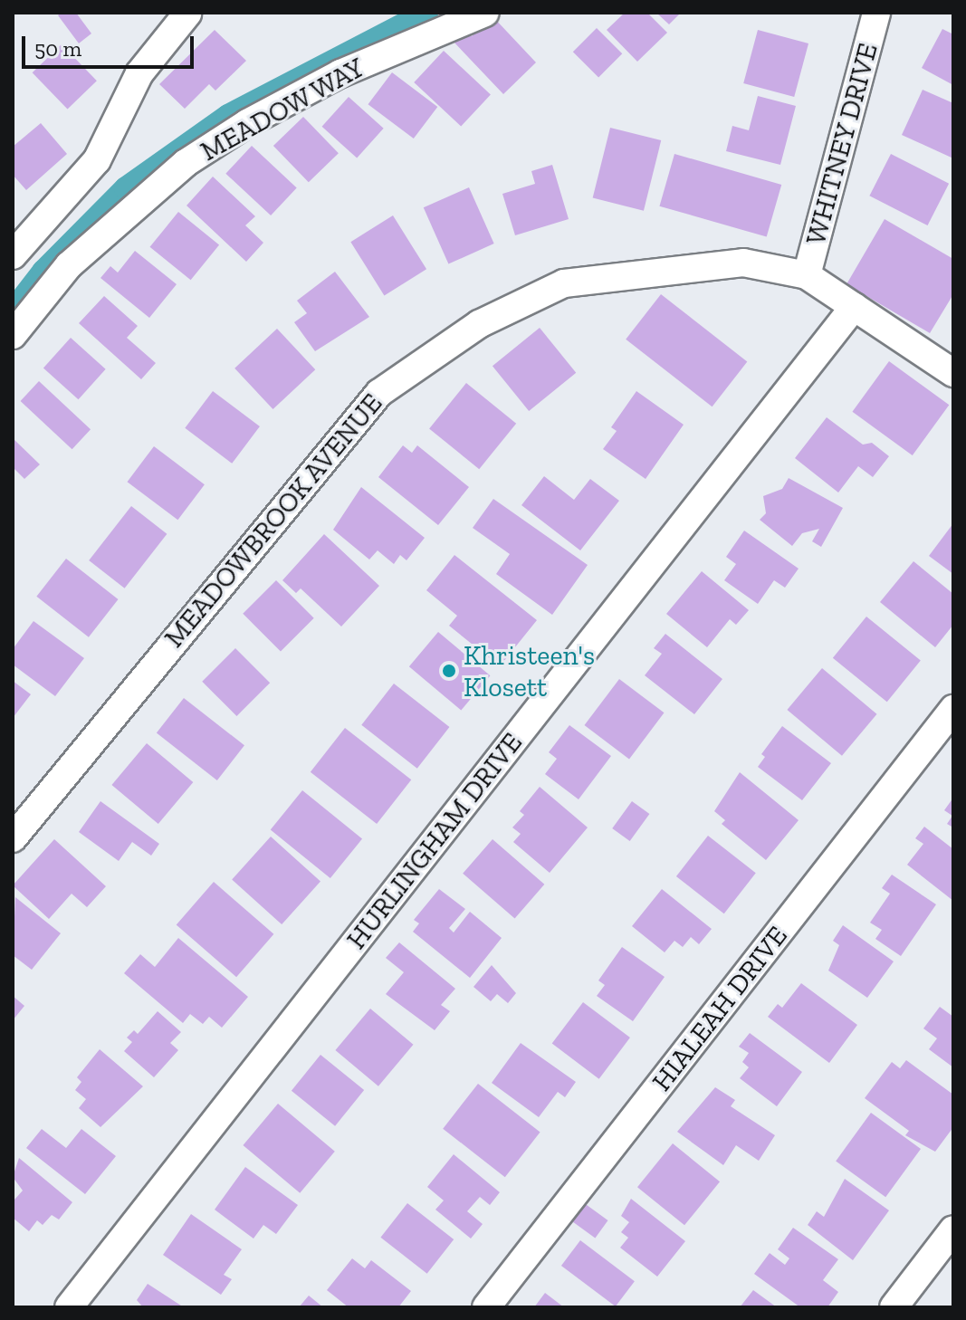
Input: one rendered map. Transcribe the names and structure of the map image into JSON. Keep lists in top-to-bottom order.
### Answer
{
  "streets": {
    "street": [
      "MEADOW WAY",
      "WHITNEY DRIVE",
      "MEADOWBROOK AVENUE",
      "HURLINGHAM DRIVE",
      "HIALEAH DRIVE"
    ]
  },
  "crossings": [
    ["WHITNEY DRIVE", "MEADOWBROOK AVENUE"],
    ["MEADOWBROOK AVENUE", "HURLINGHAM DRIVE"]
  ],
  "places": ["Khristeen's Klosett"],
  "scale_bar": "50 m"
}
